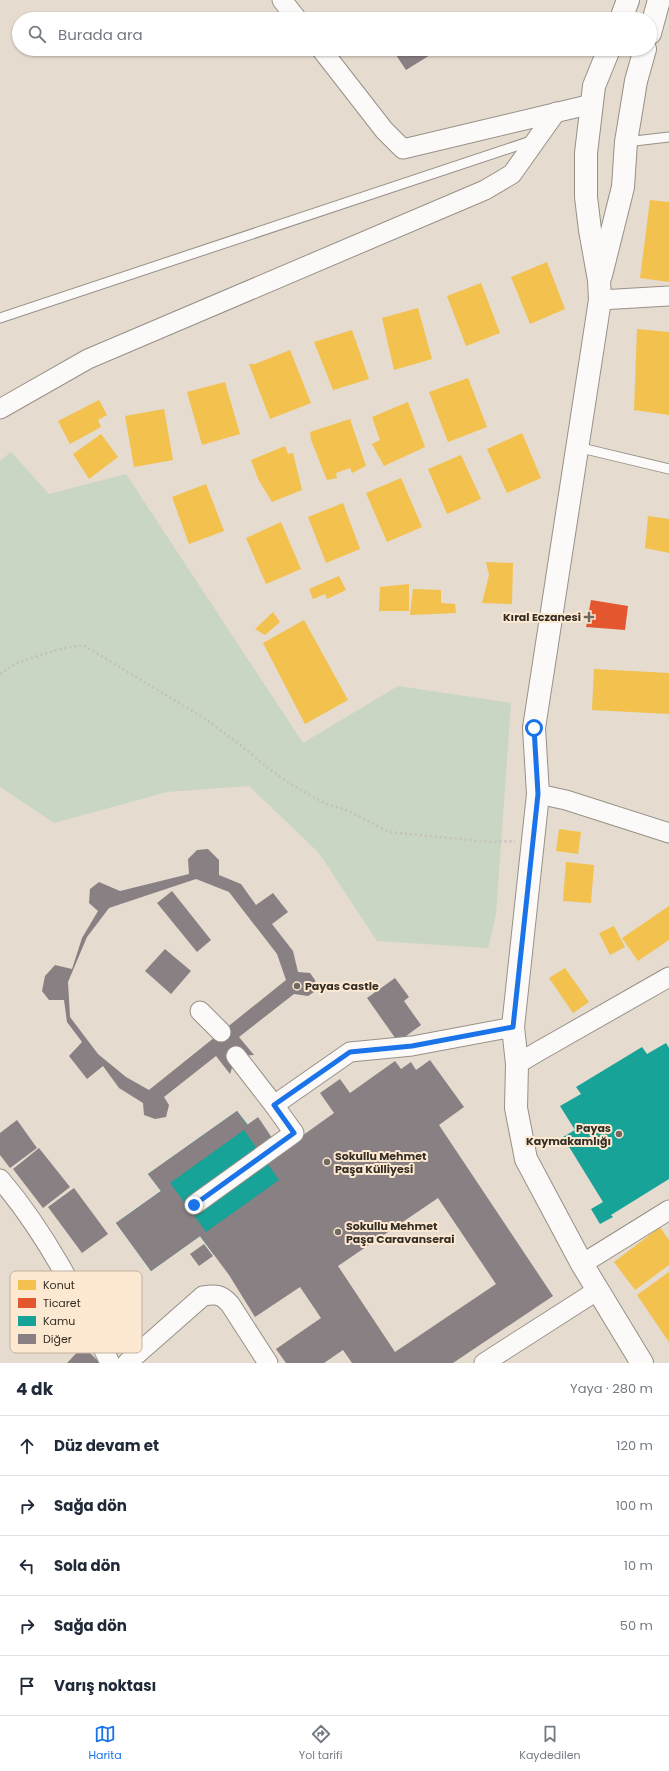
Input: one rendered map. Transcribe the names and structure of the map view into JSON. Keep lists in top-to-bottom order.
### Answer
{
  "places": {
    "health": ["Kıral Eczanesi"],
    "other": [
      "Payas Castle",
      "Payas Kaymakamlığı",
      "Sokullu Mehmet Paşa Külliyesi",
      "Sokullu Mehmet Paşa Caravanserai"
    ]
  },
  "legend": [
    "Konut",
    "Ticaret",
    "Kamu",
    "Diğer"
  ],
  "page": {
    "search": "Burada ara",
    "heading": ["4 dk", "Yaya · 280 m"],
    "list": [
      ["Düz devam et", "120 m"],
      ["Sağa dön", "100 m"],
      ["Sola dön", "10 m"],
      ["Sağa dön", "50 m"],
      "Varış noktası"
    ],
    "nav": ["Harita", "Yol tarifi", "Kaydedilen"]
  }
}
